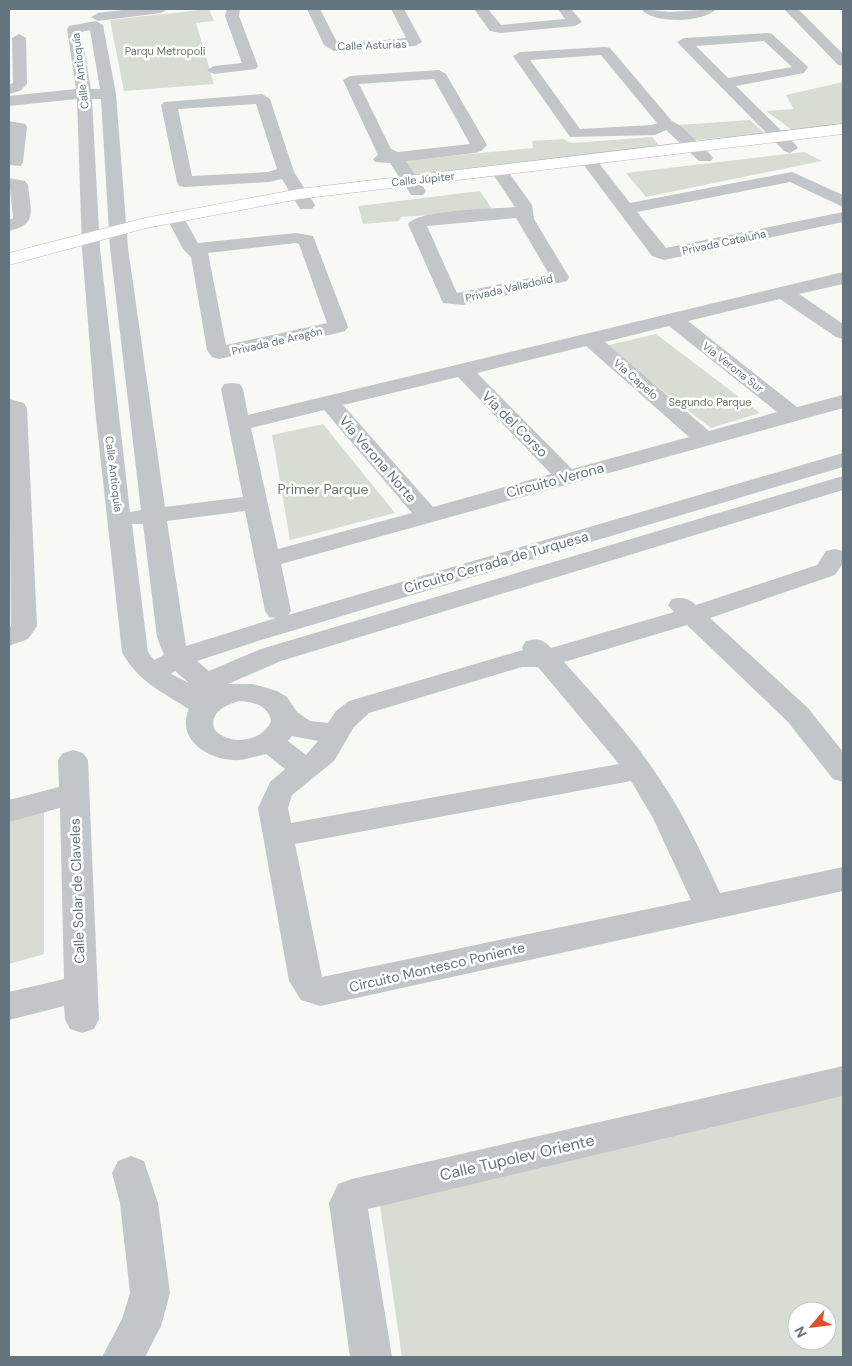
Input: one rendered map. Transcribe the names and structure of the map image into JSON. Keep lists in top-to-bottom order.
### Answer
{
  "streets": {
    "main road": ["Calle Júpiter"],
    "street": [
      "Calle Asturias",
      "Calle Antioquía",
      "Privada Cataluña",
      "Privada Valladolid",
      "Privada de Aragón",
      "Vía Verona Sur",
      "Vía Capelo",
      "Vía del Corso",
      "Vía Verona Norte",
      "Circuito Verona",
      "Circuito Cerrada de Turquesa",
      "Calle Solar de Claveles",
      "Circuito Montesco Poniente",
      "Calle Tupolev Oriente"
    ]
  },
  "crossings": [
    ["Calle Antioquía", "Calle Júpiter"],
    ["Calle Antioquía", "Circuito Cerrada de Turquesa"],
    ["Calle Júpiter", "Privada Cataluña"],
    ["Calle Júpiter", "Privada Valladolid"],
    ["Calle Júpiter", "Privada de Aragón"],
    ["Vía Verona Sur", "Circuito Verona"],
    ["Vía Capelo", "Circuito Verona"],
    ["Vía del Corso", "Circuito Verona"],
    ["Vía Verona Norte", "Circuito Verona"]
  ],
  "parks": ["Parqu Metropoli", "Segundo Parque", "Primer Parque"],
  "north": "bottom left"
}
